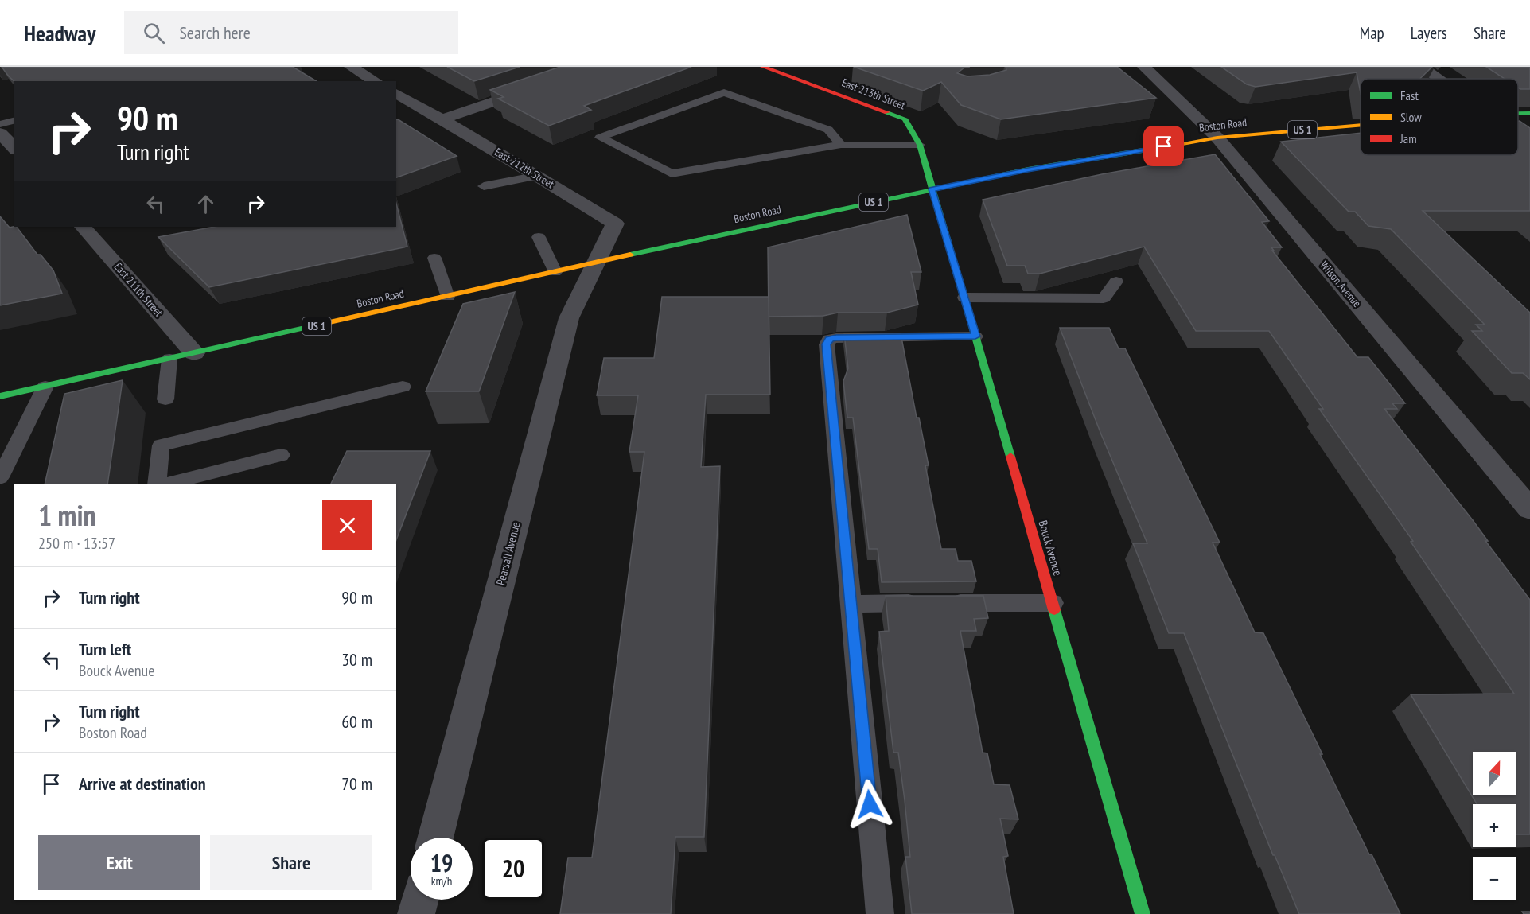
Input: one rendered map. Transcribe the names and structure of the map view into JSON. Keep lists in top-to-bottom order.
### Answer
{
  "streets": {
    "main road": [
      "East 213th Street",
      "Boston Road",
      "US 1",
      "Bouck Avenue"
    ],
    "street": [
      "East 212th Street",
      "Wilson Avenue",
      "East 211th Street",
      "Pearsall Avenue"
    ]
  },
  "crossings": [
    ["East 213th Street", "Boston Road"],
    ["East 213th Street", "Bouck Avenue"],
    ["Boston Road", "East 212th Street"],
    ["Boston Road", "Wilson Avenue"],
    ["Boston Road", "East 211th Street"],
    ["Boston Road", "Bouck Avenue"],
    ["Boston Road", "Pearsall Avenue"],
    ["East 212th Street", "Pearsall Avenue"]
  ],
  "legend": ["Fast", "Slow", "Jam"],
  "north": "top",
  "page": {
    "header": "Headway",
    "search": "Search here",
    "nav": ["Map", "Layers", "Share"],
    "turn": ["90 m", "Turn right"],
    "heading": ["1 min", "250 m · 13:57"],
    "list": [
      {
        "name": "Turn right",
        "value": "90 m"
      },
      {
        "name": "Turn left",
        "note": "Bouck Avenue",
        "value": "30 m"
      },
      {
        "name": "Turn right",
        "note": "Boston Road",
        "value": "60 m"
      },
      {
        "name": "Arrive at destination",
        "value": "70 m"
      }
    ],
    "map_buttons": ["+", "−"],
    "buttons": ["Exit", "Share"],
    "speed": "19 km/h",
    "limit": "20"
  }
}
